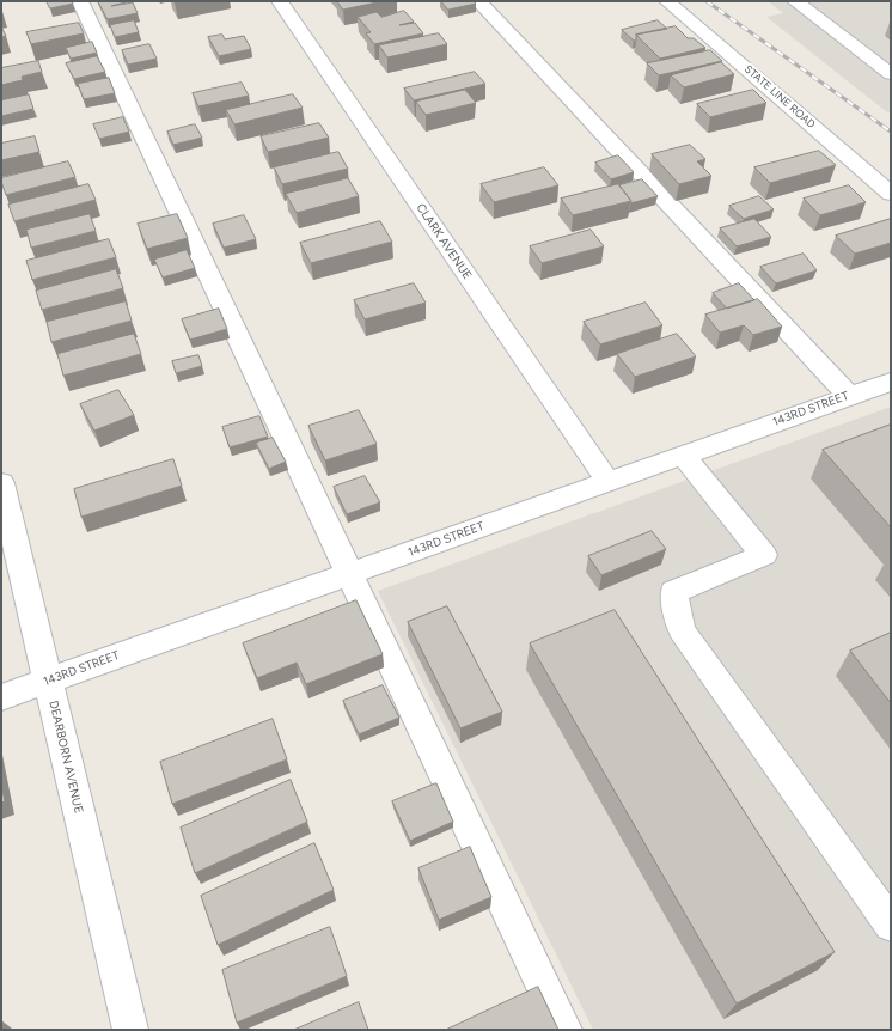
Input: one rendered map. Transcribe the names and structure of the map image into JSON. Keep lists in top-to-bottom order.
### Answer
{
  "streets": {
    "street": [
      "STATE LINE ROAD",
      "CLARK AVENUE",
      "143RD STREET",
      "DEARBORN AVENUE"
    ]
  },
  "crossings": [
    ["CLARK AVENUE", "143RD STREET"],
    ["143RD STREET", "DEARBORN AVENUE"]
  ]
}
